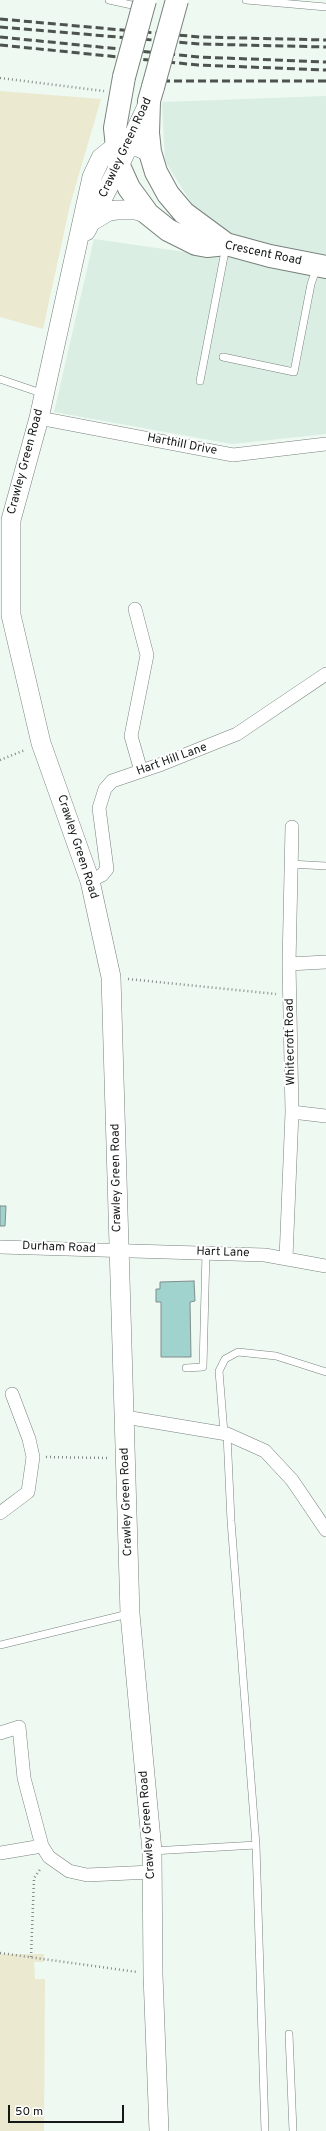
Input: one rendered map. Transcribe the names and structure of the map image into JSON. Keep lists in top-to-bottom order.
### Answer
{
  "streets": {
    "highway": ["Crawley Green Road", "Crescent Road"],
    "street": [
      "Harthill Drive",
      "Hart Hill Lane",
      "Whitecroft Road",
      "Durham Road",
      "Hart Lane"
    ]
  },
  "crossings": [
    ["Crawley Green Road", "Crescent Road"],
    ["Crawley Green Road", "Harthill Drive"],
    ["Crawley Green Road", "Hart Hill Lane"],
    ["Crawley Green Road", "Durham Road"],
    ["Crawley Green Road", "Hart Lane"],
    ["Whitecroft Road", "Hart Lane"],
    ["Durham Road", "Hart Lane"]
  ],
  "scale_bar": "50 m"
}
